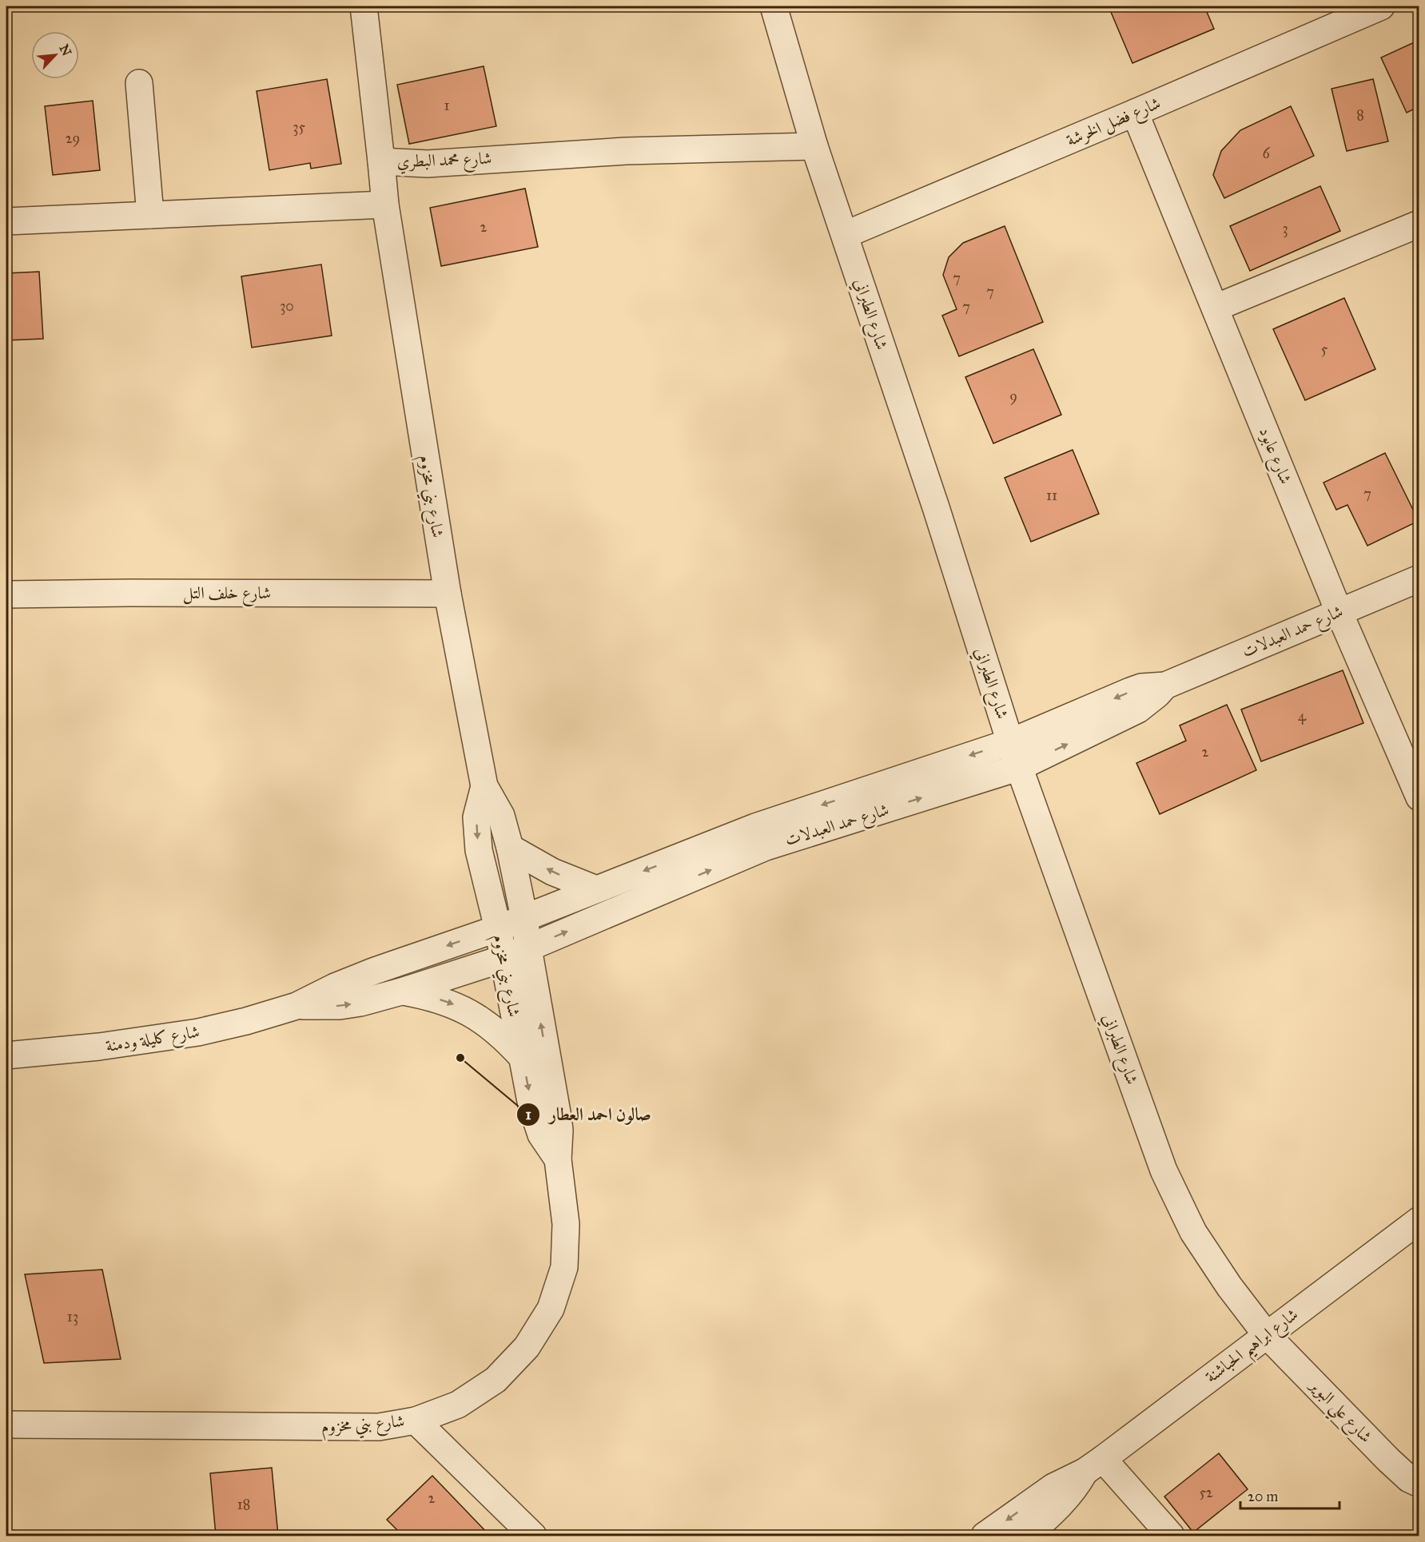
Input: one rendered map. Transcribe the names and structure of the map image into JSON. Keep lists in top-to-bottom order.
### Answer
{
  "streets": {
    "street": [
      "شارع فضل الخرشة",
      "شارع محمد البطري",
      "شارع الطبراني",
      "شارع عابود",
      "شارع بني مخزوم",
      "شارع خلف التل",
      "شارع حمد العبدلات",
      "شارع كليلة ودمنة",
      "شارع ابراهيم الحباشنة",
      "شارع علي البوير"
    ]
  },
  "crossings": [
    ["شارع فضل الخرشة", "شارع الطبراني"],
    ["شارع فضل الخرشة", "شارع عابود"],
    ["شارع محمد البطري", "شارع الطبراني"],
    ["شارع محمد البطري", "شارع بني مخزوم"],
    ["شارع الطبراني", "شارع حمد العبدلات"],
    ["شارع الطبراني", "شارع ابراهيم الحباشنة"],
    ["شارع الطبراني", "شارع علي البوير"],
    ["شارع عابود", "شارع حمد العبدلات"],
    ["شارع بني مخزوم", "شارع خلف التل"],
    ["شارع بني مخزوم", "شارع حمد العبدلات"],
    ["شارع بني مخزوم", "شارع كليلة ودمنة"],
    ["شارع حمد العبدلات", "شارع كليلة ودمنة"],
    ["شارع ابراهيم الحباشنة", "شارع علي البوير"]
  ],
  "places": ["صالون احمد العطار"],
  "house_numbers": [
    "1",
    "8",
    "35",
    "29",
    "6",
    "2",
    "3",
    "7",
    "7",
    "30",
    "7",
    "5",
    "9",
    "7",
    "11",
    "4",
    "2",
    "13",
    "52",
    "2",
    "18"
  ],
  "scale_bar": "20 m",
  "north": "top right"
}
